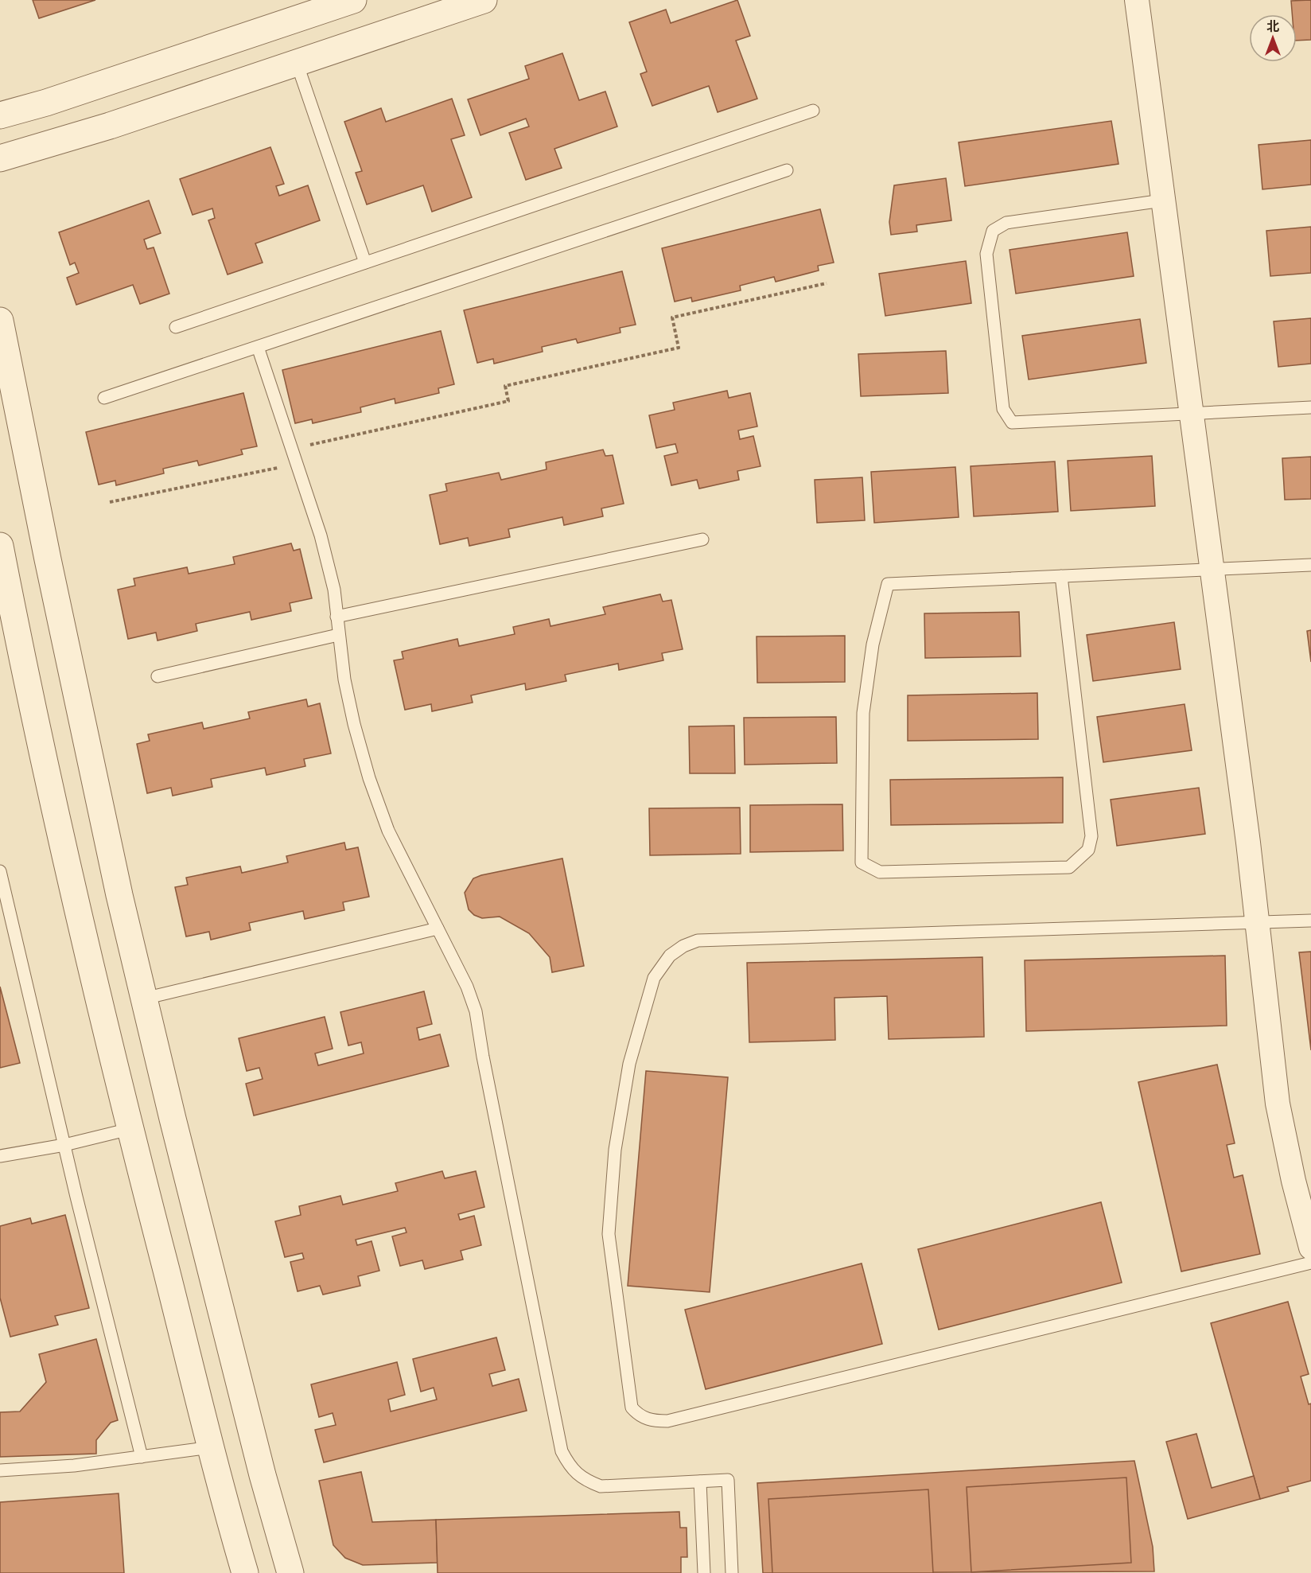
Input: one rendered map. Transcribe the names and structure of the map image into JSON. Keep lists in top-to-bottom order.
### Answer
{
  "north": "top"
}
